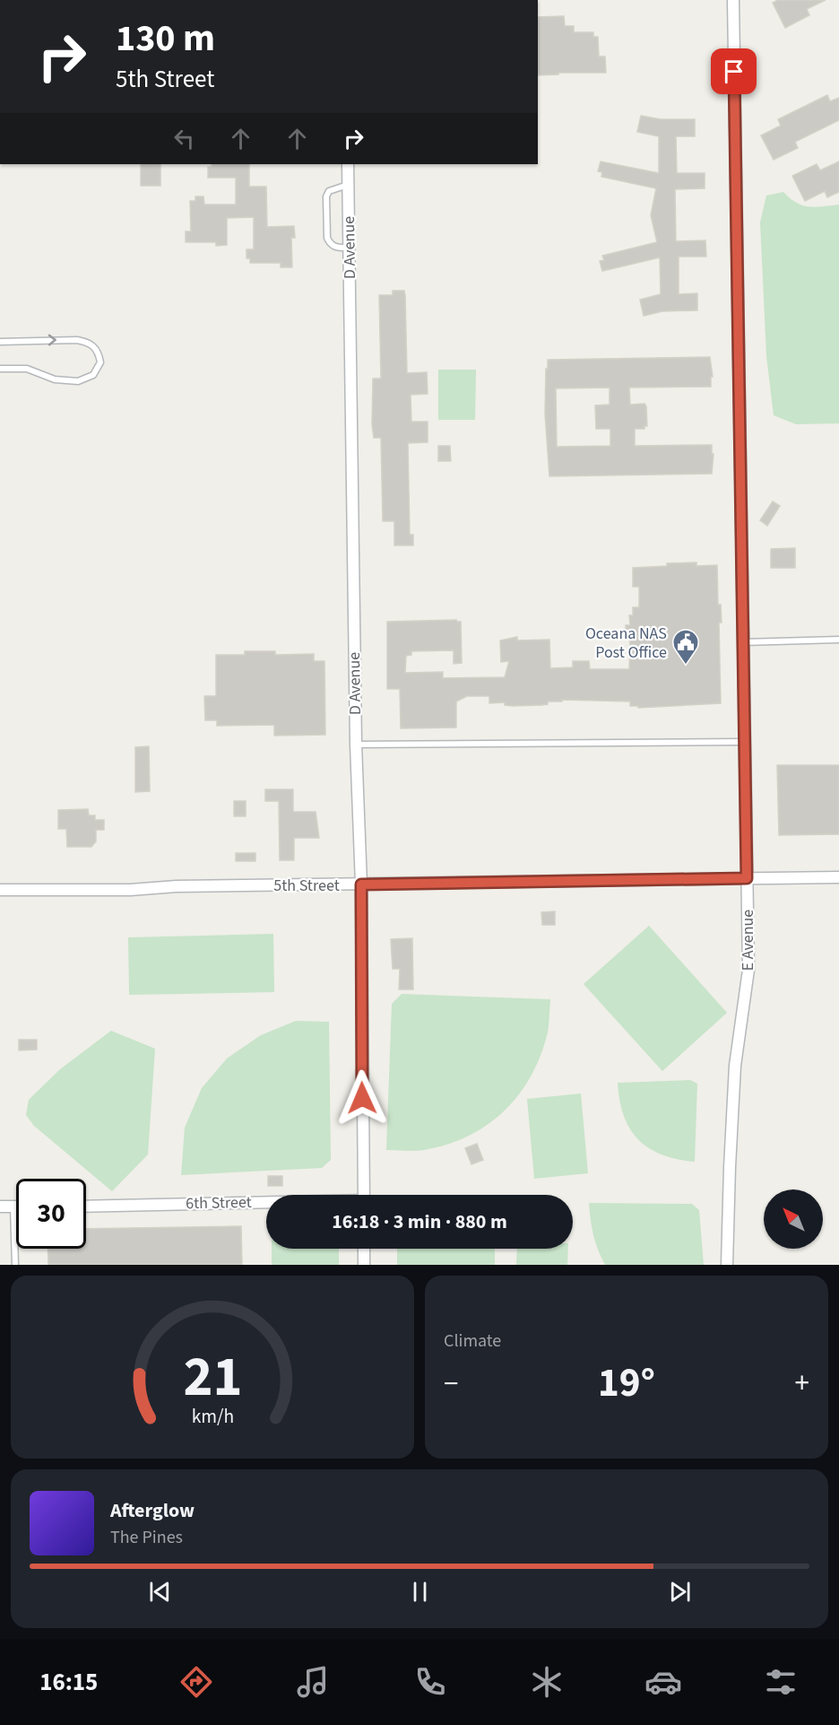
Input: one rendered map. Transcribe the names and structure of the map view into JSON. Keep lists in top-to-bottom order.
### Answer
{
  "streets": {
    "street": [
      "D Avenue",
      "5th Street",
      "E Avenue",
      "6th Street"
    ]
  },
  "crossings": [
    ["D Avenue", "5th Street"],
    ["5th Street", "E Avenue"]
  ],
  "places": {
    "public building": ["Oceana NAS Post Office"]
  },
  "north": "top left",
  "page": {
    "turn": ["130 m", "5th Street"],
    "limit": "30",
    "trip": "16:18 · 3 min · 880 m",
    "tile": "Climate",
    "heat": ["−", "19°", "+"],
    "song": ["Afterglow", "The Pines"],
    "tabs": "16:15",
    "gauge": ["21", "km/h"]
  }
}
